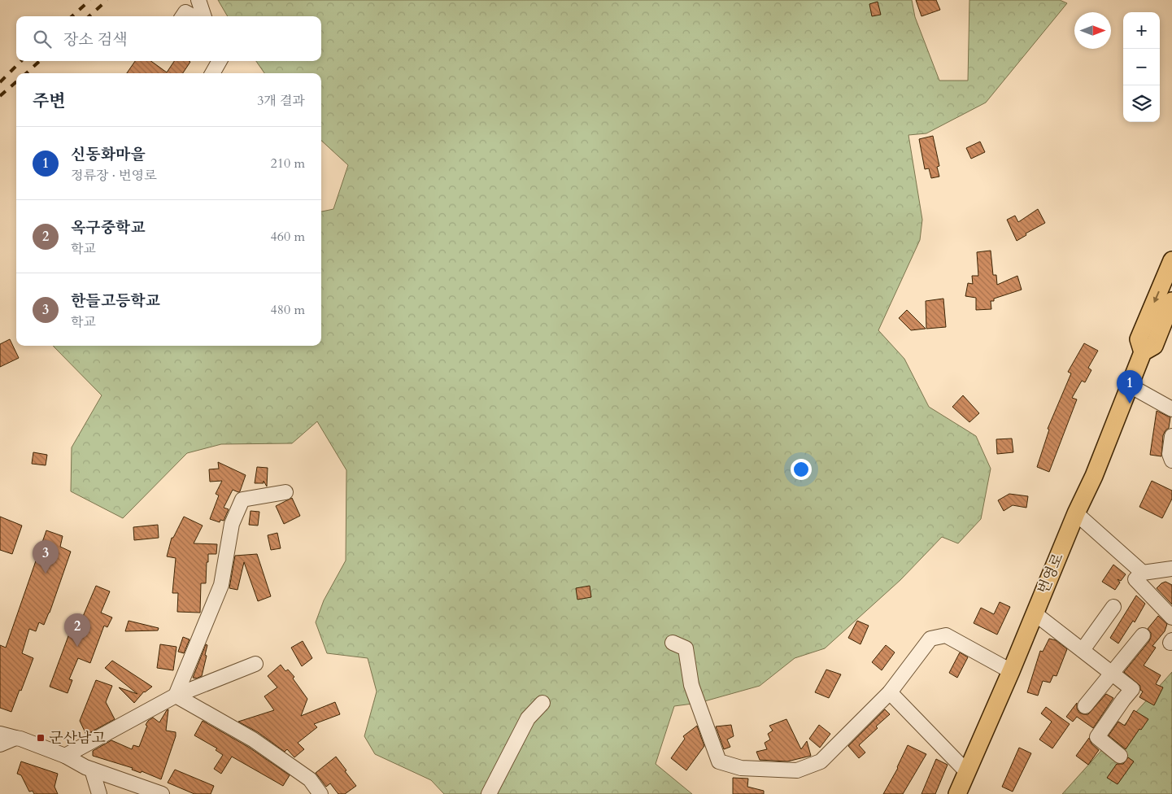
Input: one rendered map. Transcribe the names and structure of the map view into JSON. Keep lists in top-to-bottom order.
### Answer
{
  "streets": {
    "main road": ["번영로"]
  },
  "places": {
    "transit": ["군산남고"]
  },
  "north": "right",
  "page": {
    "map_buttons": ["+", "−"],
    "search": "장소 검색",
    "heading": ["주변", "3개 결과"],
    "list": [
      {
        "mark": "1",
        "name": "신동화마을",
        "note": "정류장 · 번영로",
        "value": "210 m"
      },
      {
        "mark": "2",
        "name": "옥구중학교",
        "note": "학교",
        "value": "460 m"
      },
      {
        "mark": "3",
        "name": "한들고등학교",
        "note": "학교",
        "value": "480 m"
      }
    ],
    "pins": ["1", "3", "2"]
  }
}
